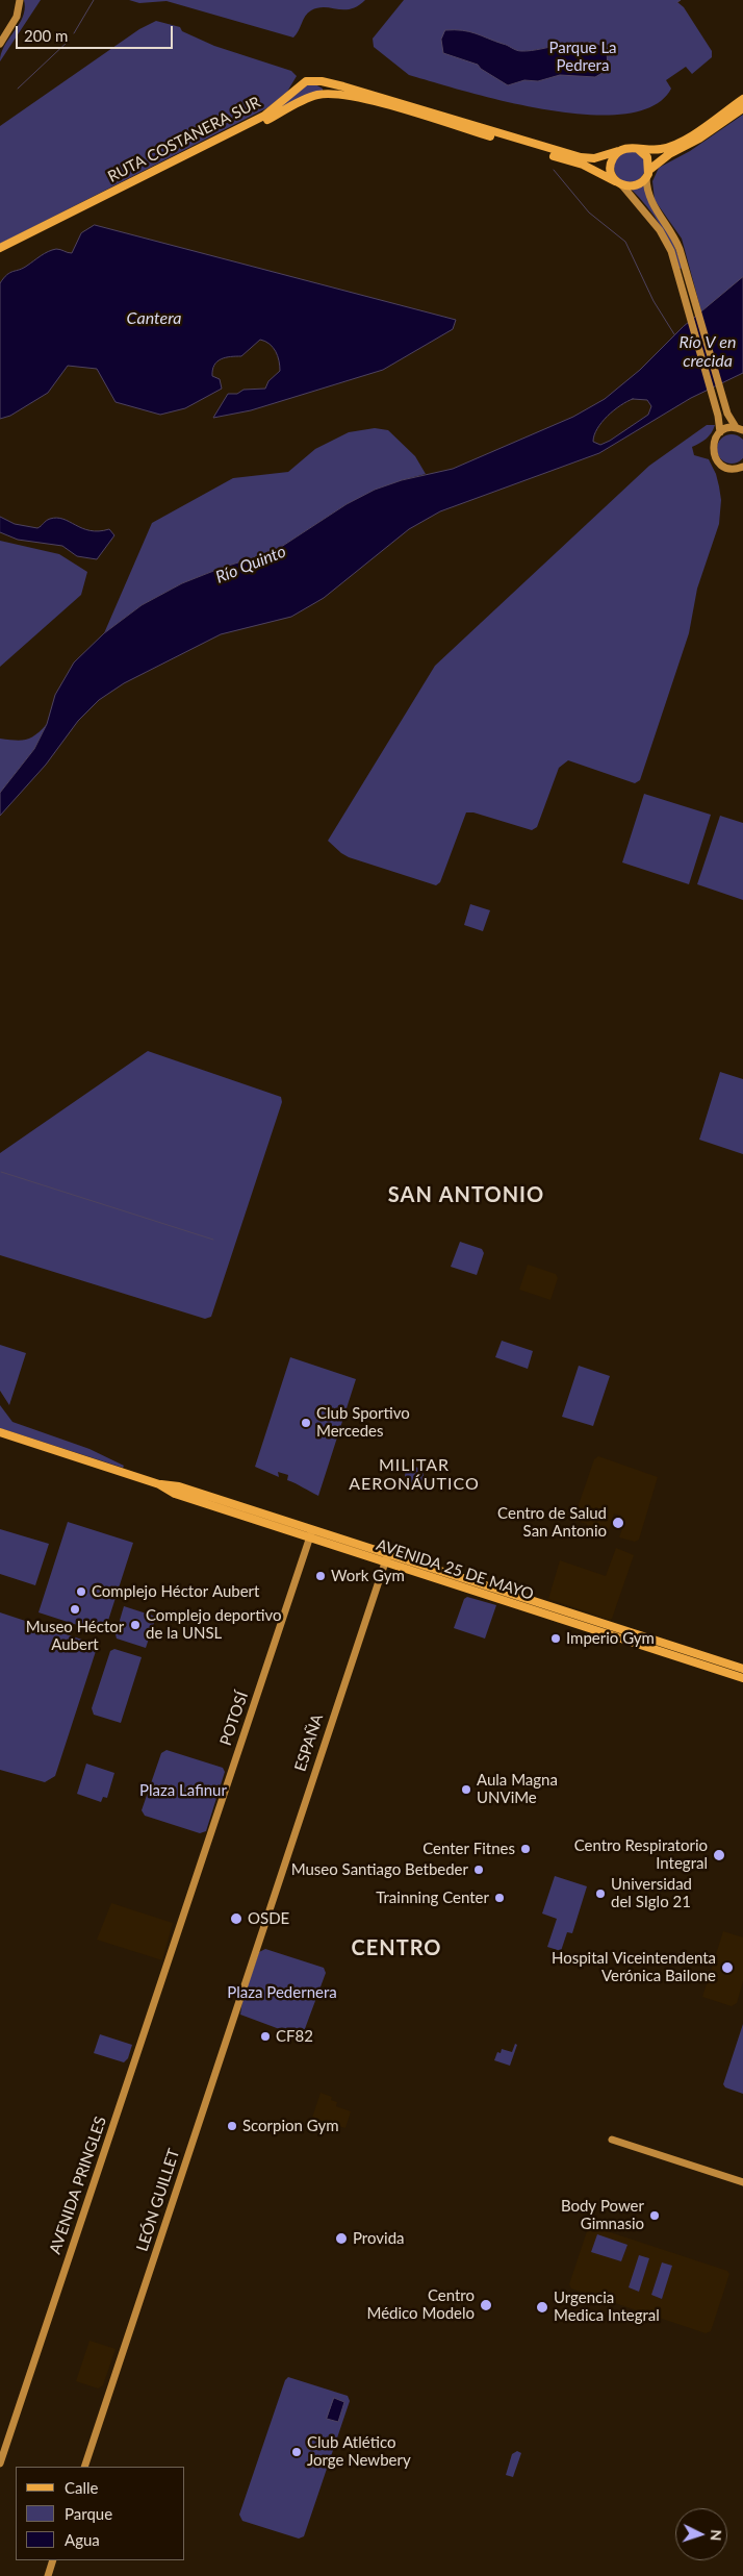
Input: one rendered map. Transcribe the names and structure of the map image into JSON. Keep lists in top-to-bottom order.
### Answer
{
  "streets": {
    "main road": ["RUTA COSTANERA SUR", "AVENIDA 25 DE MAYO"],
    "street": [
      "POTOSÍ",
      "ESPAÑA",
      "AVENIDA PRINGLES",
      "LEÓN GUILLET"
    ]
  },
  "crossings": [
    ["AVENIDA 25 DE MAYO", "POTOSÍ"],
    ["AVENIDA 25 DE MAYO", "ESPAÑA"],
    ["POTOSÍ", "AVENIDA PRINGLES"],
    ["ESPAÑA", "LEÓN GUILLET"]
  ],
  "districts": ["SAN ANTONIO", "MILITAR AERONÁUTICO", "CENTRO"],
  "water": ["Cantera", "Río V en crecida", "Río Quinto"],
  "parks": ["Parque La Pedrera", "Plaza Lafinur", "Plaza Pedernera"],
  "places": [
    "Club Sportivo Mercedes",
    "Centro de Salud San Antonio",
    "Work Gym",
    "Complejo Héctor Aubert",
    "Museo Héctor Aubert",
    "Complejo deportivo de la UNSL",
    "Imperio Gym",
    "Aula Magna UNViMe",
    "Center Fitnes",
    "Centro Respiratorio Integral",
    "Museo Santiago Betbeder",
    "Universidad del SIglo 21",
    "Trainning Center",
    "OSDE",
    "Hospital Viceintendenta Verónica Bailone",
    "CF82",
    "Scorpion Gym",
    "Body Power Gimnasio",
    "Provida",
    "Centro Médico Modelo",
    "Urgencia Medica Integral",
    "Club Atlético Jorge Newbery"
  ],
  "legend": ["Calle", "Parque", "Agua"],
  "scale_bar": "200 m",
  "north": "right"
}
